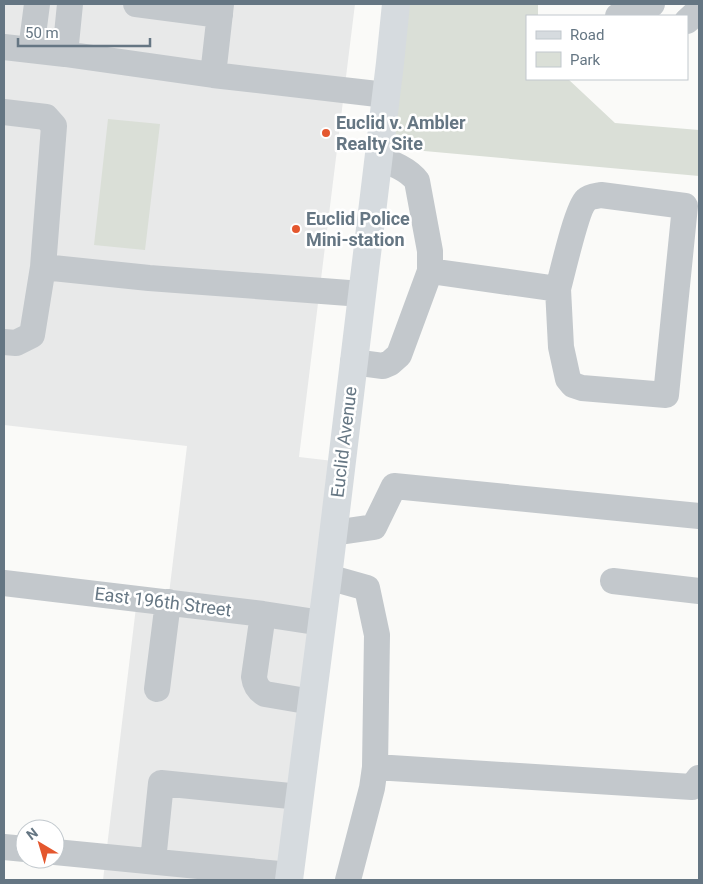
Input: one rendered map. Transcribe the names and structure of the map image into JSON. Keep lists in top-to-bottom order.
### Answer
{
  "streets": {
    "main road": ["Euclid Avenue"],
    "street": ["East 196th Street"]
  },
  "crossings": [
    ["Euclid Avenue", "East 196th Street"]
  ],
  "places": ["Euclid v. Ambler Realty Site", "Euclid Police Mini-station"],
  "legend": ["Road", "Park"],
  "scale_bar": "50 m",
  "north": "top left"
}
